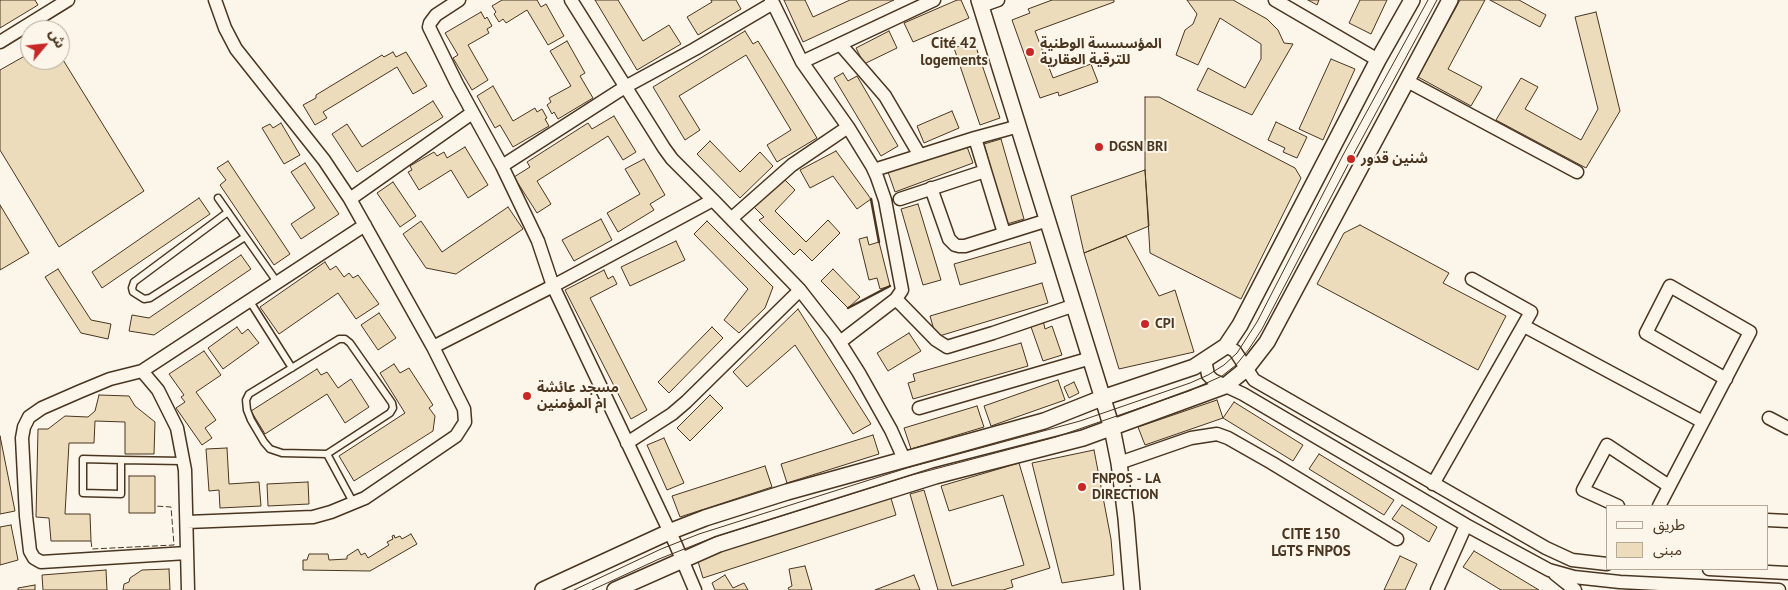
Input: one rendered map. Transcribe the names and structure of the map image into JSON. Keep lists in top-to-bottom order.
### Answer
{
  "districts": ["Cité 42 logements", "CITE 150 LGTS FNPOS"],
  "places": [
    "المؤسسسة الوطنية للترقية العقارية",
    "DGSN BRI",
    "شنين قدور",
    "CPI",
    "مسجد عائشة ام المؤمنين",
    "FNPOS - LA DIRECTION"
  ],
  "legend": ["طريق", "مبنى"],
  "north": "top right"
}
